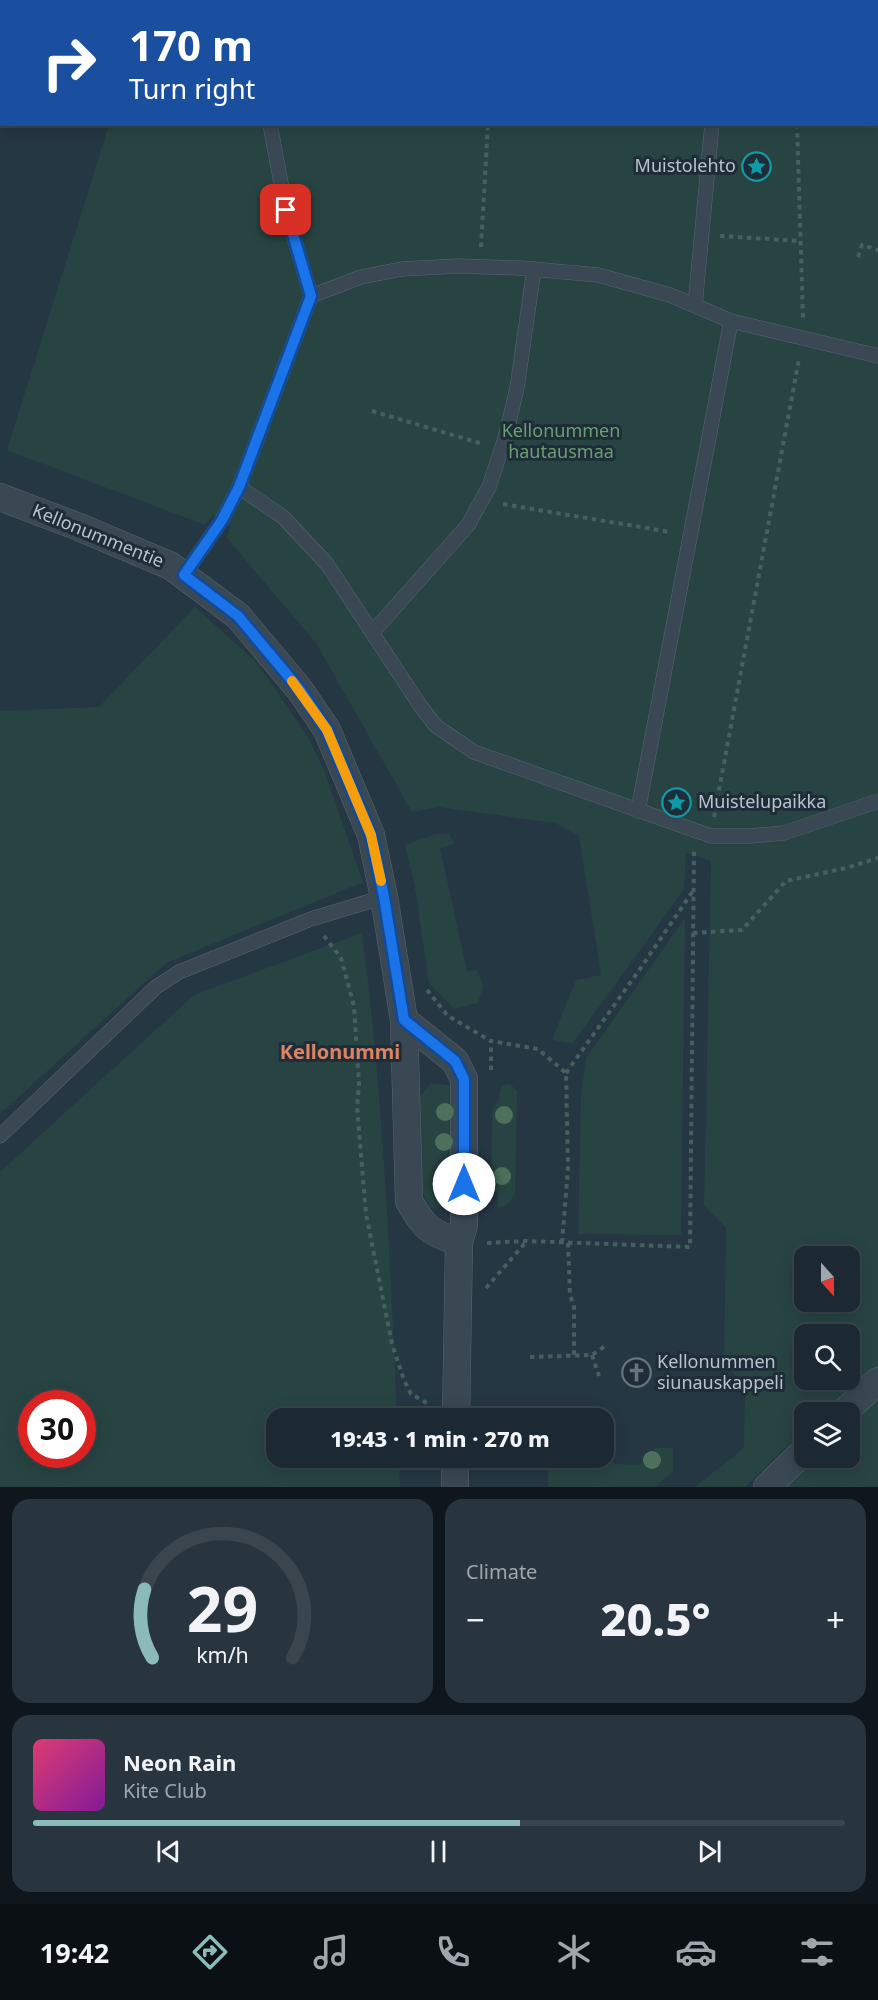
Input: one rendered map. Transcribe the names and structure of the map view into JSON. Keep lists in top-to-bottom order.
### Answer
{
  "streets": {
    "street": ["Kellonummentie"]
  },
  "districts": ["Kellonummi"],
  "parks": ["Kellonummen hautausmaa"],
  "places": {
    "place": ["Muistolehto", "Muistelupaikka"],
    "church": ["Kellonummen siunauskappeli"]
  },
  "north": "bottom",
  "page": {
    "turn": ["170 m", "Turn right"],
    "limit": "30",
    "trip": "19:43 · 1 min · 270 m",
    "tile": "Climate",
    "heat": ["−", "20.5°", "+"],
    "song": ["Neon Rain", "Kite Club"],
    "tabs": "19:42",
    "gauge": ["29", "km/h"]
  }
}
